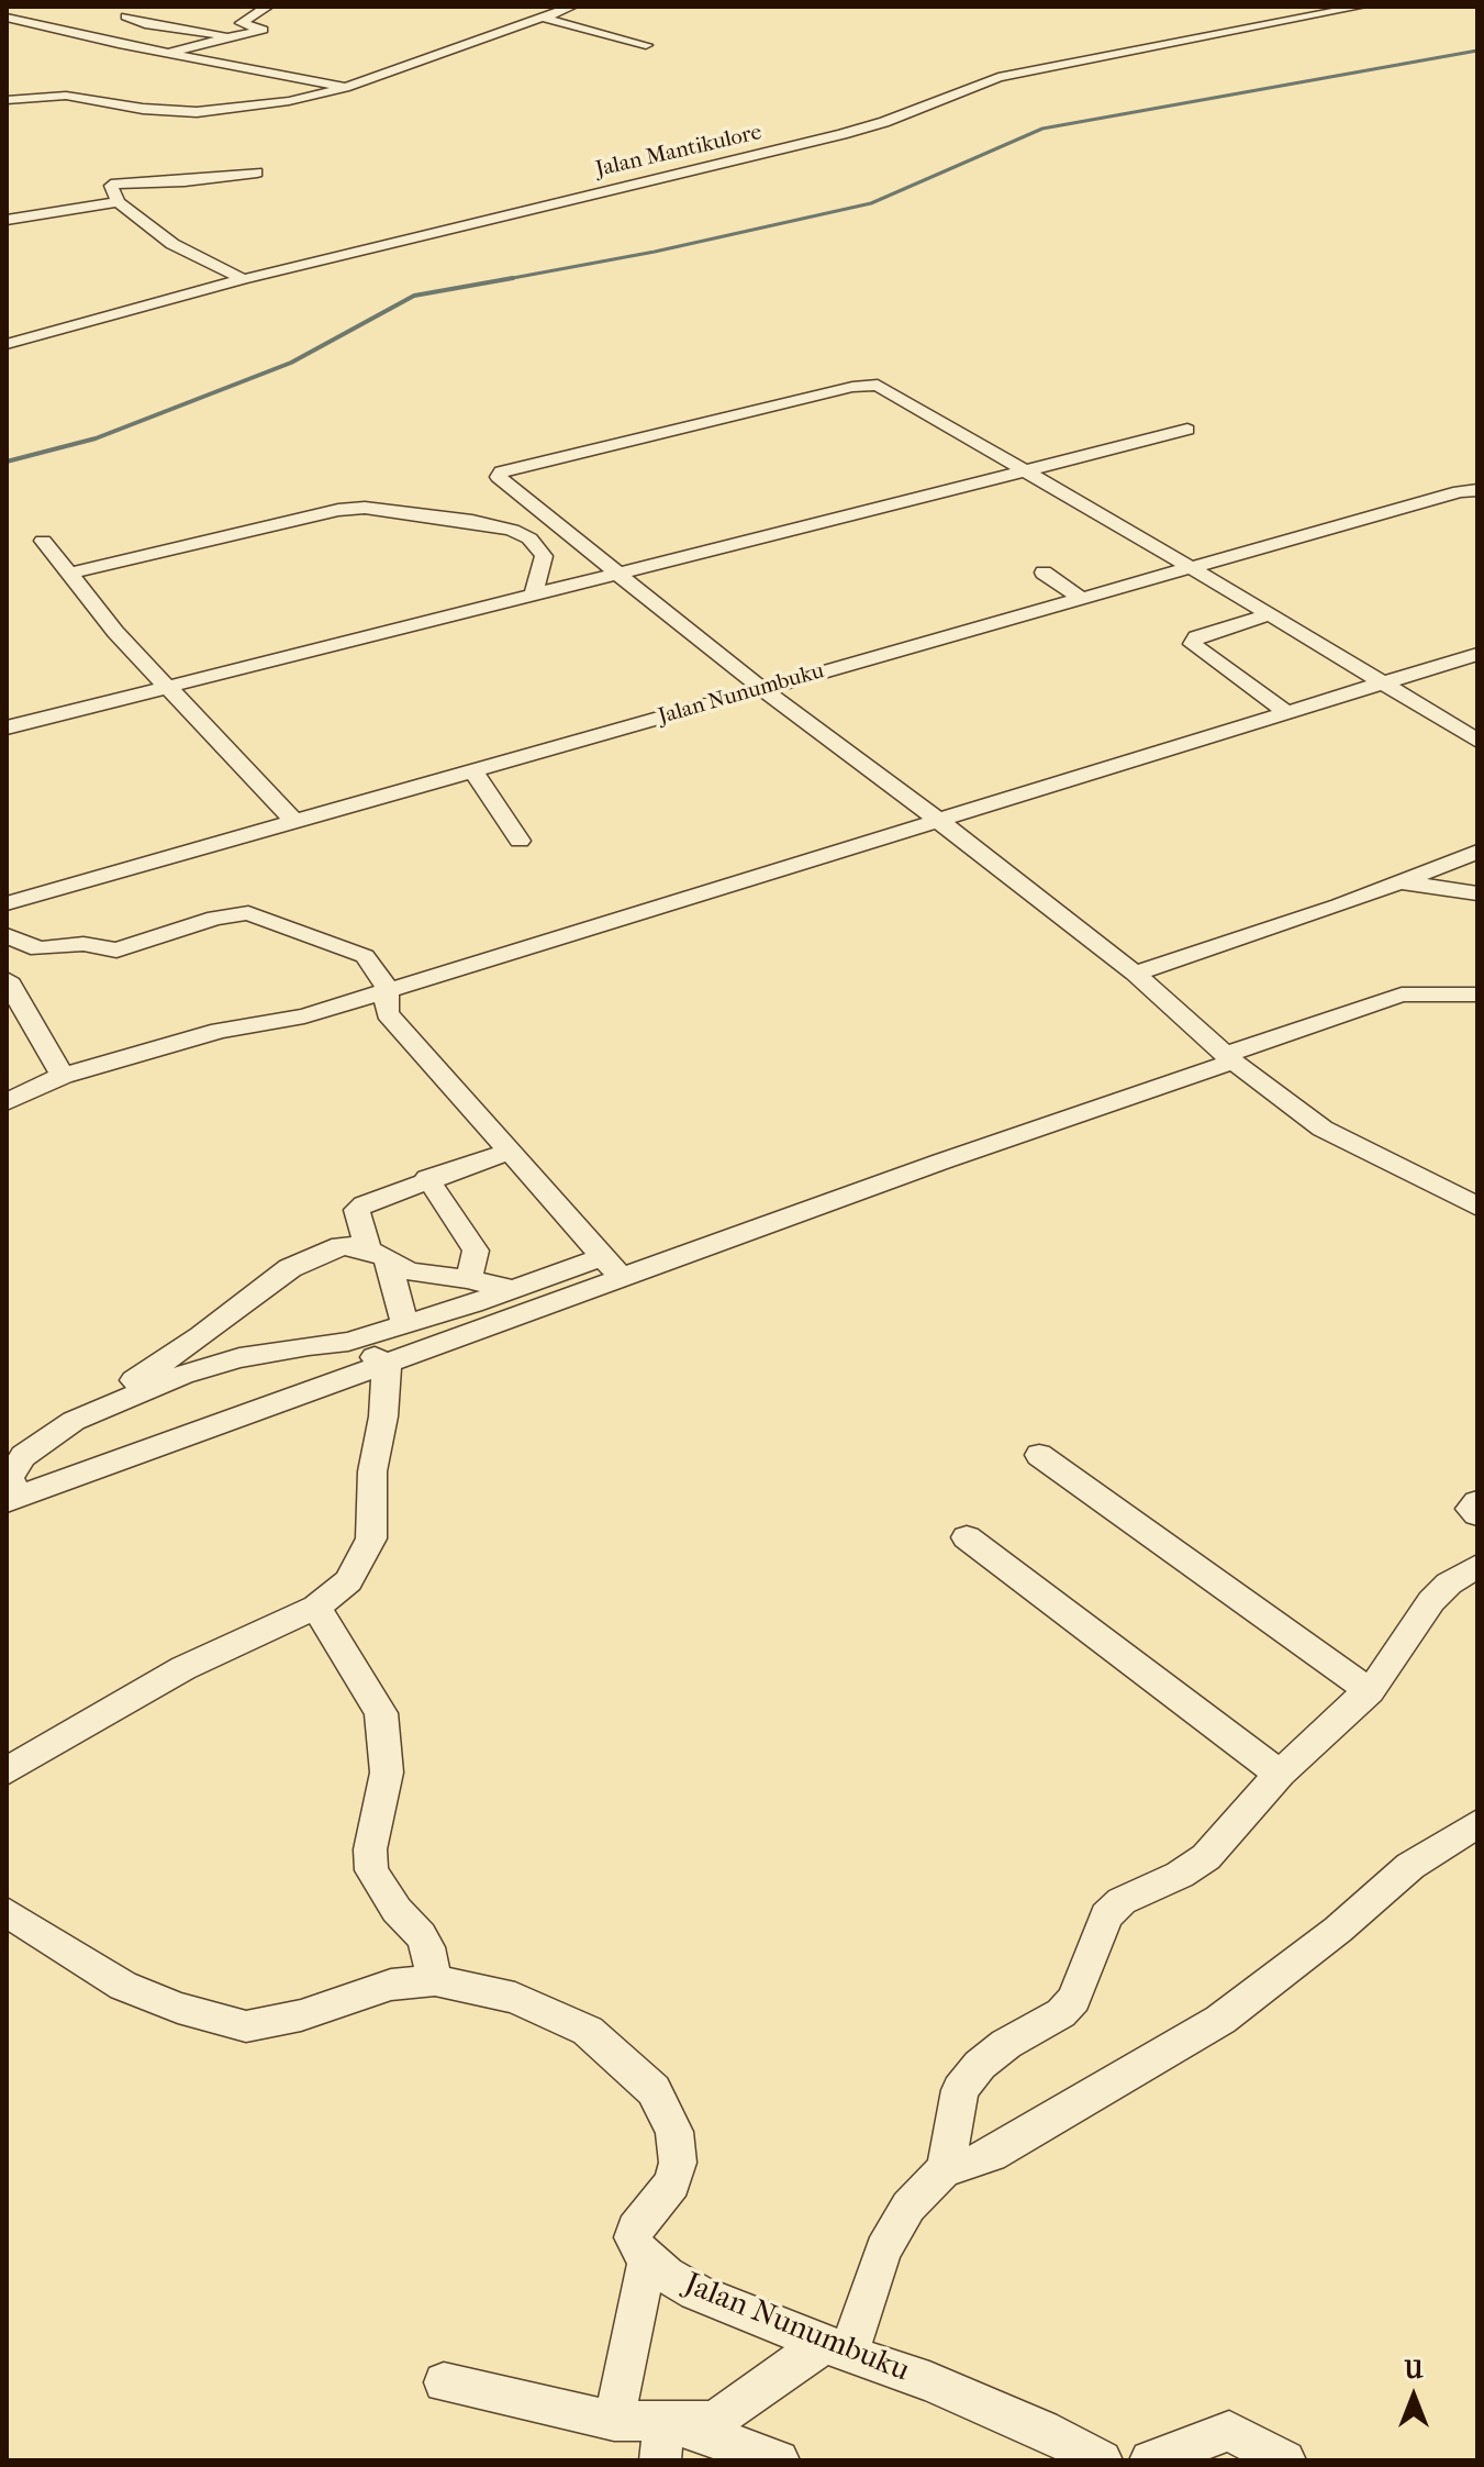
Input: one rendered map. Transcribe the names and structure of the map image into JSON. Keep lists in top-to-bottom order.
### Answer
{
  "streets": {
    "street": ["Jalan Mantikulore", "Jalan Nunumbuku"]
  },
  "north": "top"
}
